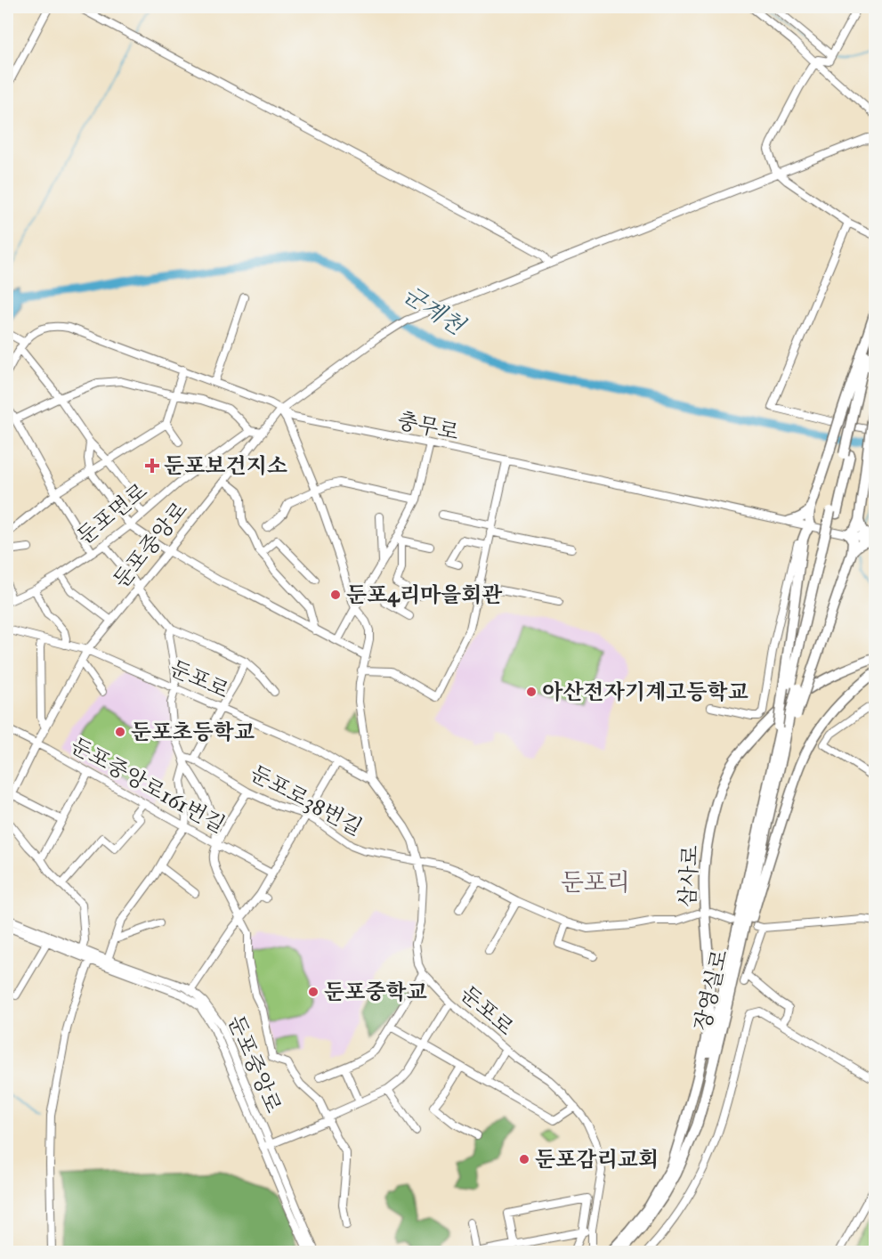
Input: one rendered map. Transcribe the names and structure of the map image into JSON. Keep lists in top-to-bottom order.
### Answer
{
  "streets": {
    "highway": ["삼사로", "장영실로"],
    "street": [
      "충무로",
      "둔포면로",
      "둔포중앙로",
      "둔포로",
      "둔포중앙로161번길",
      "둔포로38번길"
    ]
  },
  "crossings": [
    ["충무로", "둔포중앙로"],
    ["충무로", "둔포로"],
    ["둔포중앙로", "둔포로"],
    ["둔포중앙로", "둔포중앙로161번길"],
    ["둔포로", "둔포로38번길"],
    ["삼사로", "장영실로"]
  ],
  "districts": ["둔포리"],
  "water": ["군계천"],
  "places": {
    "health": ["둔포보건지소"],
    "other": [
      "둔포4리마을회관",
      "아산전자기계고등학교",
      "둔포초등학교",
      "둔포중학교",
      "둔포감리교회"
    ]
  }
}
